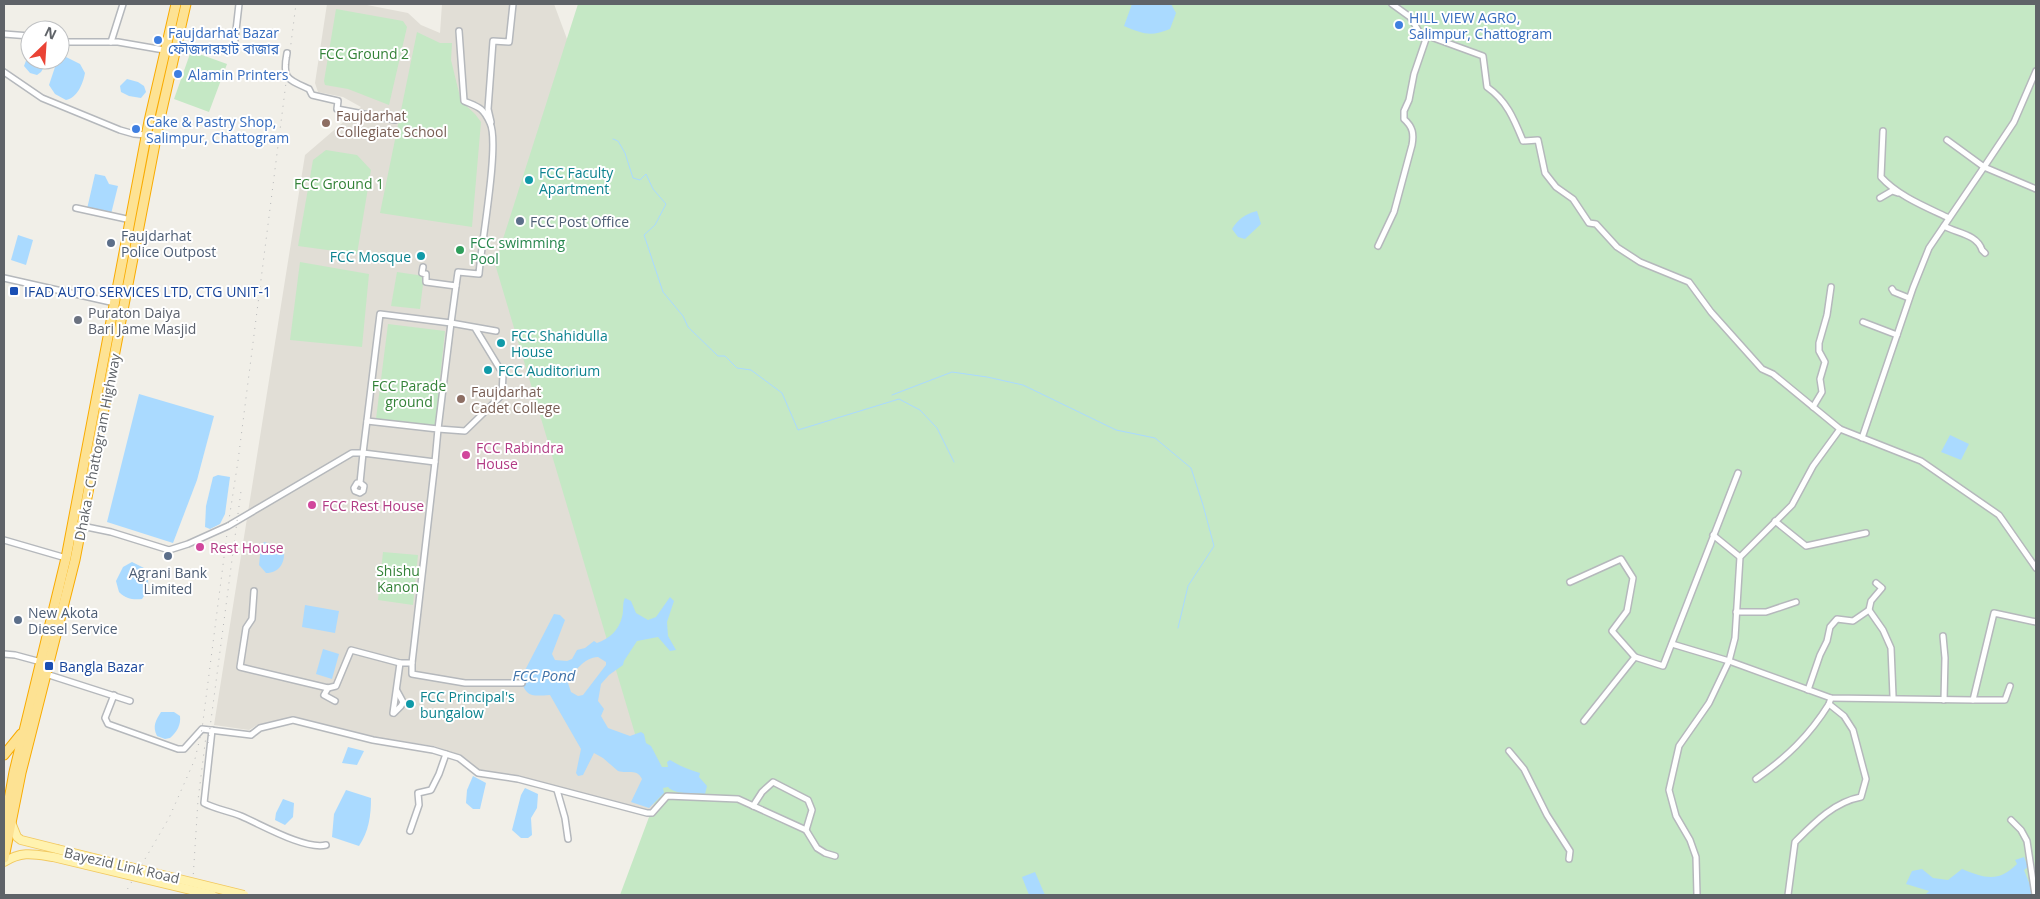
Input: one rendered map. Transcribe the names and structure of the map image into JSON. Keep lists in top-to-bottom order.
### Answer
{
  "streets": {
    "highway": ["Dhaka - Chattogram Highway"],
    "main road": ["Bayezid Link Road"]
  },
  "crossings": [
    ["Dhaka - Chattogram Highway", "Bayezid Link Road"]
  ],
  "water": ["FCC Pond"],
  "parks": [
    "FCC Ground 2",
    "FCC Ground 1",
    "FCC Parade ground",
    "Shishu Kanon"
  ],
  "places": {
    "other": [
      "HILL VIEW AGRO, Salimpur, Chattogram",
      "Faujdarhat Bazar ফৌজদারহাট বাজার",
      "Alamin Printers",
      "Faujdarhat Collegiate School",
      "Cake & Pastry Shop, Salimpur, Chattogram",
      "FCC Faculty Apartment",
      "FCC Post Office",
      "Faujdarhat Police Outpost",
      "FCC swimming Pool",
      "FCC Mosque",
      "Puraton Daiya Bari Jame Masjid",
      "FCC Shahidulla House",
      "FCC Auditorium",
      "Faujdarhat Cadet College",
      "FCC Rabindra House",
      "FCC Rest House",
      "Rest House",
      "Agrani Bank Limited",
      "New Akota Diesel Service",
      "FCC Principal's bungalow"
    ],
    "transit": ["IFAD AUTO SERVICES LTD, CTG UNIT-1", "Bangla Bazar"]
  },
  "north": "top right"
}
